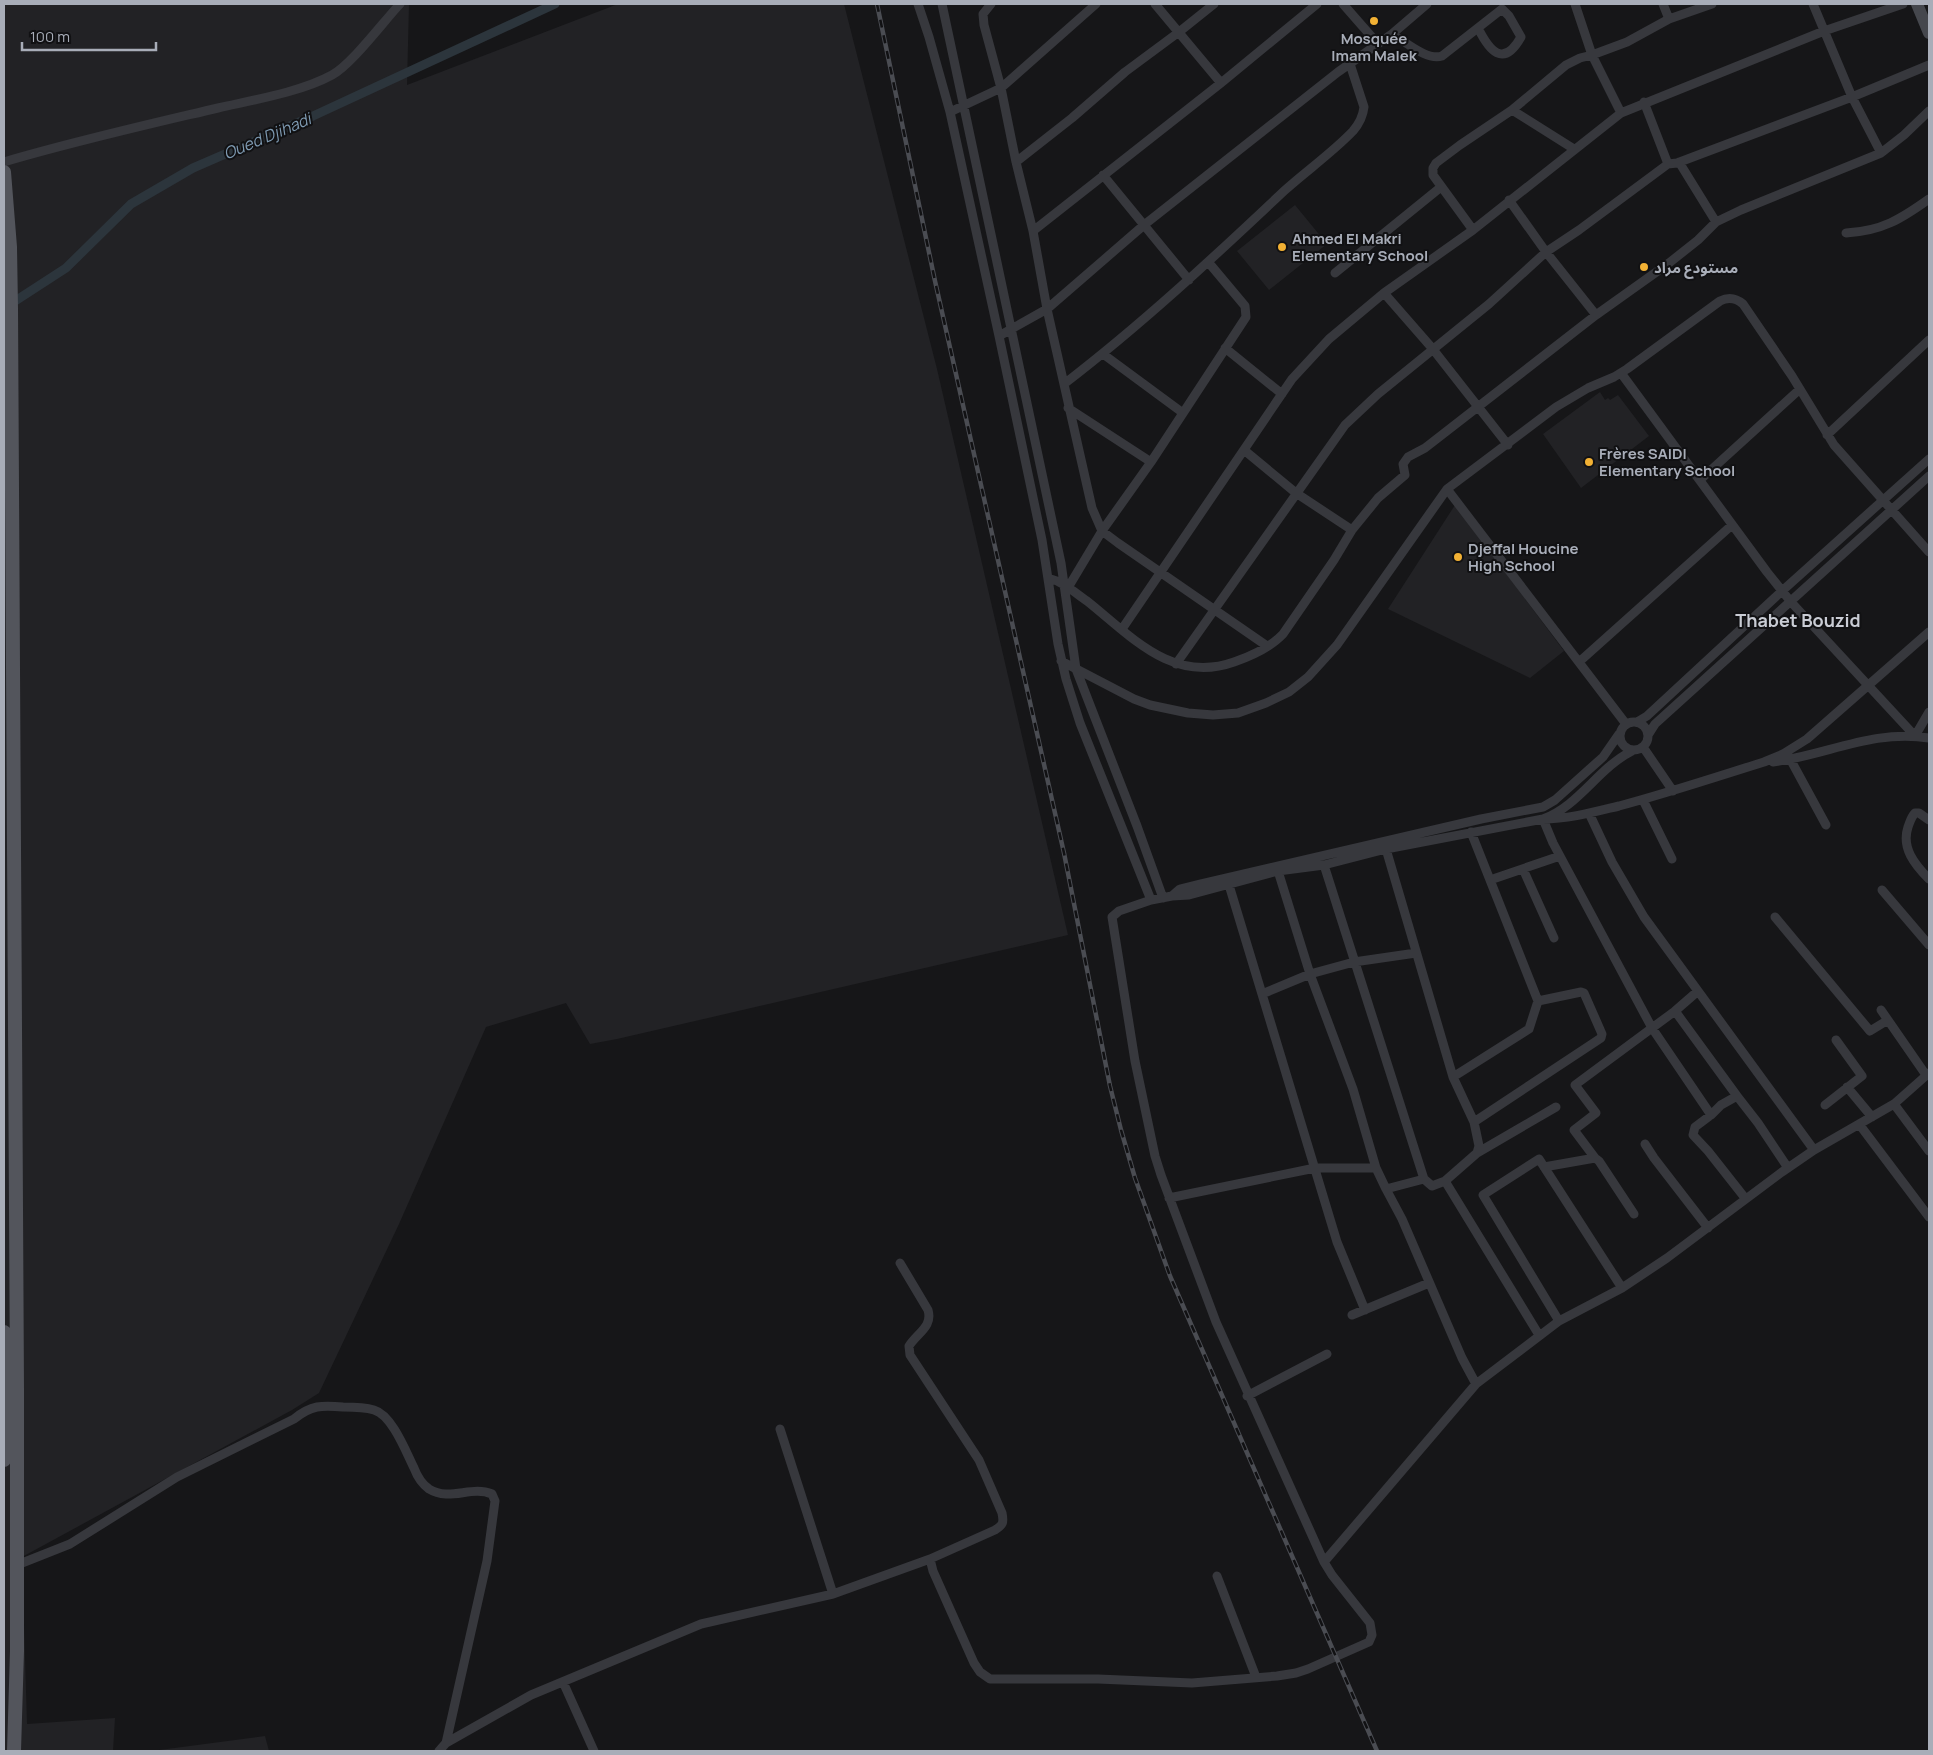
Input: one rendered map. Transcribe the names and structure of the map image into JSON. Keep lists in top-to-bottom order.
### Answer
{
  "districts": ["Thabet Bouzid"],
  "water": ["Oued Djihadi"],
  "places": [
    "Mosquée Imam Malek",
    "Ahmed El Makri Elementary School",
    "مستودع مراد",
    "Frères SAIDI Elementary School",
    "Djeffal Houcine High School"
  ],
  "scale_bar": "100 m"
}
